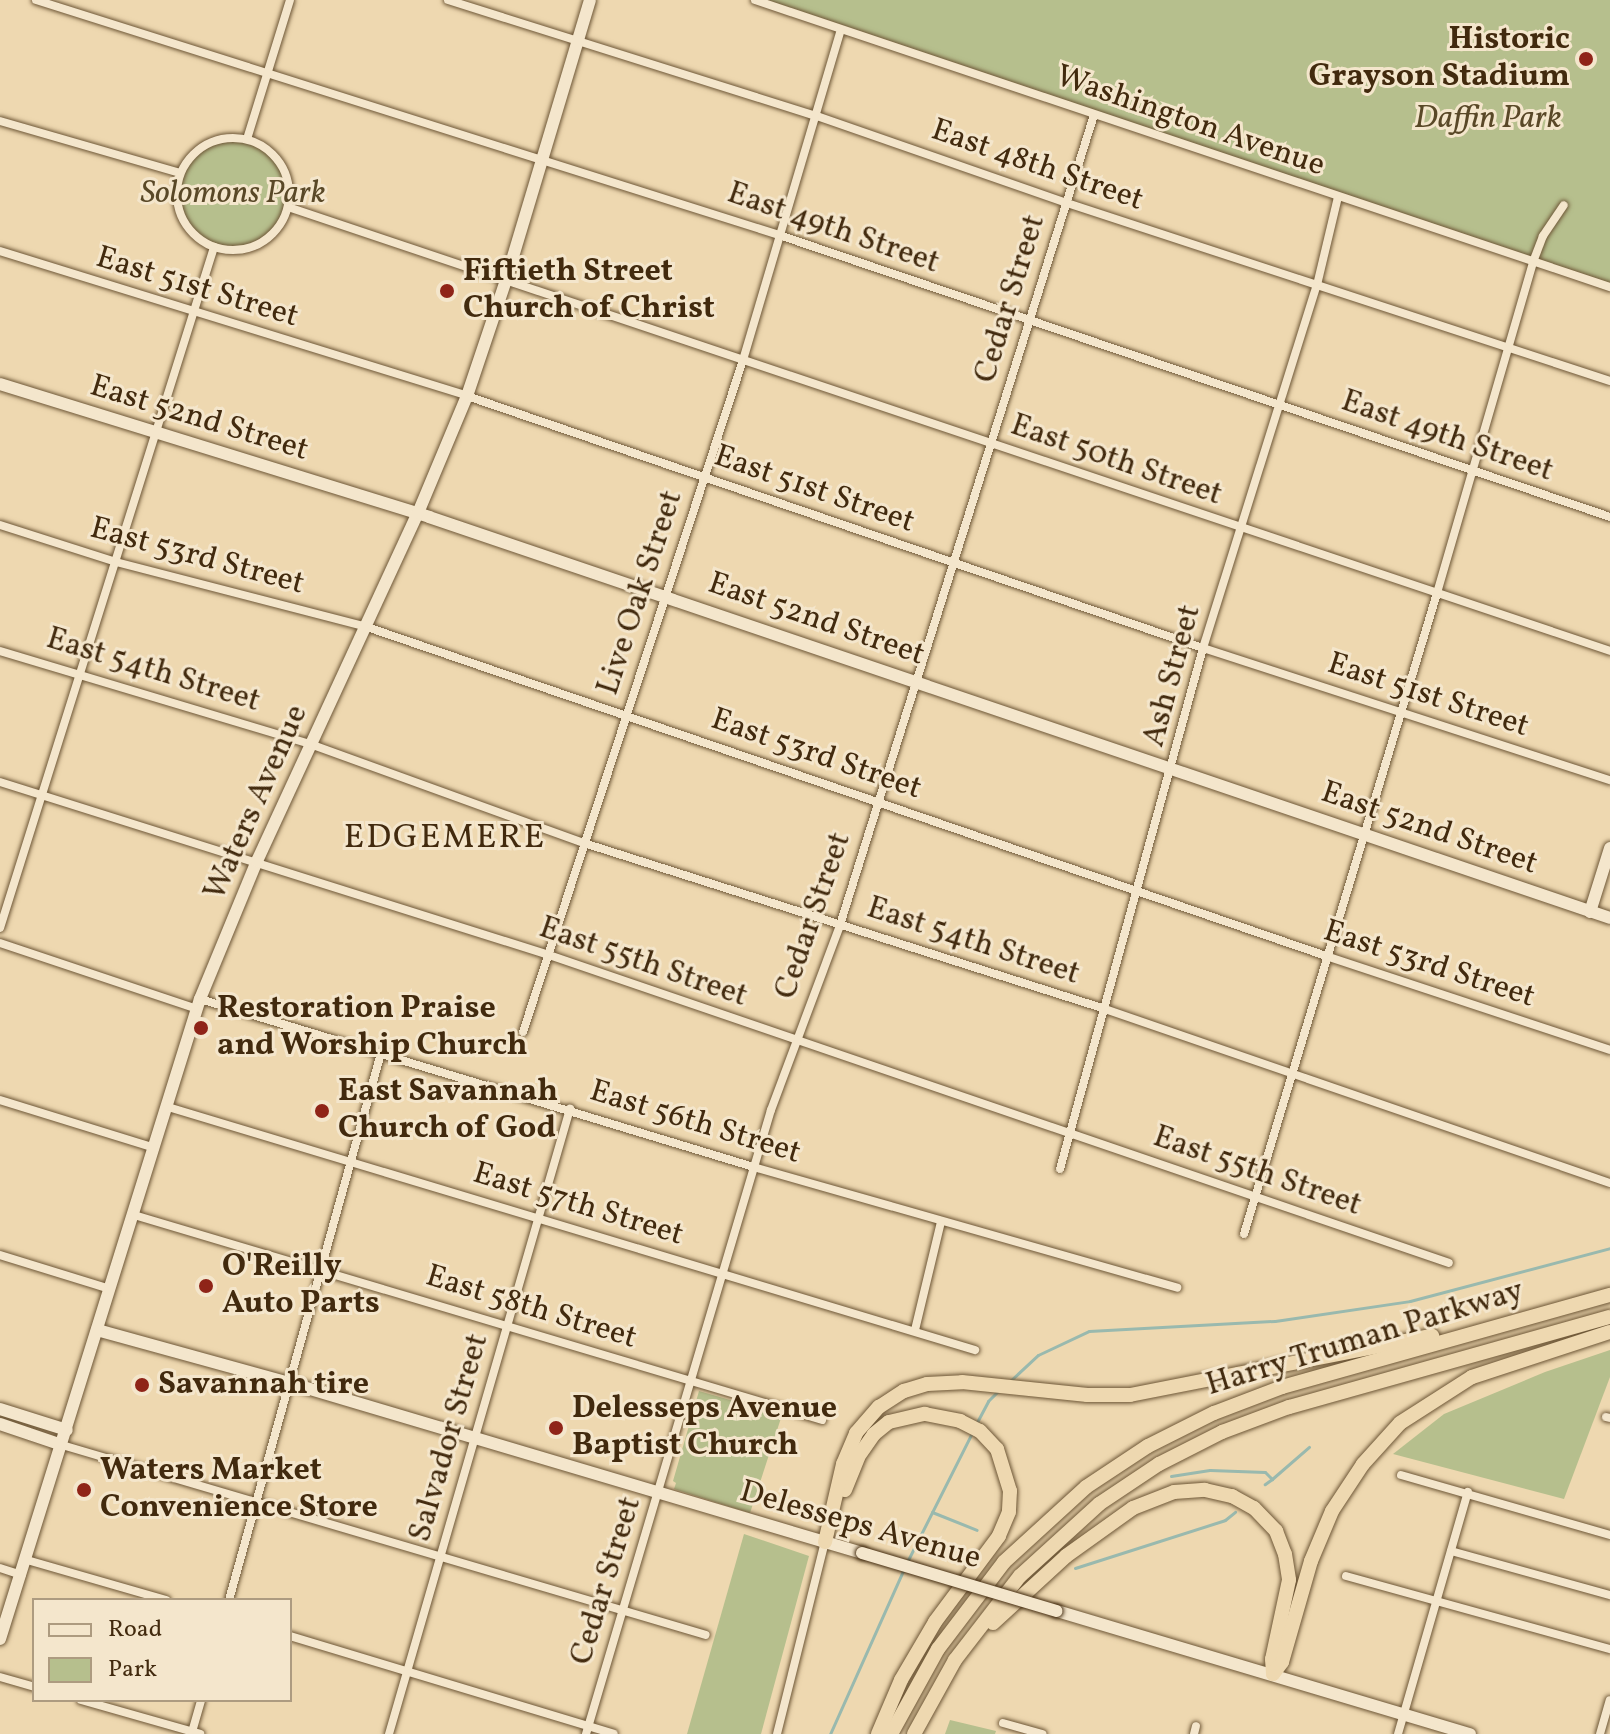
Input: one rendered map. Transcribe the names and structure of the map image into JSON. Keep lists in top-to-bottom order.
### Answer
{
  "streets": {
    "highway": ["Harry Truman Parkway"],
    "main road": ["East 52nd Street", "Waters Avenue", "Delesseps Avenue"],
    "street": [
      "Washington Avenue",
      "East 48th Street",
      "East 49th Street",
      "East 51st Street",
      "Cedar Street",
      "East 50th Street",
      "East 53rd Street",
      "Live Oak Street",
      "East 54th Street",
      "Ash Street",
      "East 55th Street",
      "East 56th Street",
      "East 57th Street",
      "East 58th Street",
      "Salvador Street"
    ]
  },
  "crossings": [
    ["Washington Avenue", "Cedar Street"],
    ["Washington Avenue", "Live Oak Street"],
    ["Washington Avenue", "Ash Street"],
    ["East 48th Street", "Cedar Street"],
    ["East 48th Street", "Live Oak Street"],
    ["East 48th Street", "Ash Street"],
    ["East 48th Street", "Waters Avenue"],
    ["East 49th Street", "Cedar Street"],
    ["East 49th Street", "Live Oak Street"],
    ["East 49th Street", "Ash Street"],
    ["East 49th Street", "Waters Avenue"],
    ["East 51st Street", "Cedar Street"],
    ["East 51st Street", "Live Oak Street"],
    ["East 51st Street", "Ash Street"],
    ["East 51st Street", "Waters Avenue"],
    ["Cedar Street", "East 52nd Street"],
    ["Cedar Street", "East 50th Street"],
    ["Cedar Street", "East 53rd Street"],
    ["Cedar Street", "East 54th Street"],
    ["Cedar Street", "East 55th Street"],
    ["Cedar Street", "East 56th Street"],
    ["Cedar Street", "East 57th Street"],
    ["Cedar Street", "East 58th Street"],
    ["Cedar Street", "Delesseps Avenue"],
    ["East 52nd Street", "Live Oak Street"],
    ["East 52nd Street", "Ash Street"],
    ["East 52nd Street", "Waters Avenue"],
    ["East 50th Street", "Live Oak Street"],
    ["East 50th Street", "Ash Street"],
    ["East 50th Street", "Waters Avenue"],
    ["East 53rd Street", "Live Oak Street"],
    ["East 53rd Street", "Ash Street"],
    ["East 53rd Street", "Waters Avenue"],
    ["Live Oak Street", "East 54th Street"],
    ["Live Oak Street", "East 55th Street"],
    ["East 54th Street", "Ash Street"],
    ["East 54th Street", "Waters Avenue"],
    ["Ash Street", "East 55th Street"],
    ["Waters Avenue", "East 55th Street"],
    ["Waters Avenue", "East 56th Street"],
    ["Waters Avenue", "East 57th Street"],
    ["Waters Avenue", "East 58th Street"],
    ["Waters Avenue", "Delesseps Avenue"],
    ["East 56th Street", "Salvador Street"],
    ["East 57th Street", "Salvador Street"],
    ["East 58th Street", "Salvador Street"],
    ["Salvador Street", "Delesseps Avenue"]
  ],
  "districts": ["EDGEMERE"],
  "parks": ["Daffin Park", "Solomons Park"],
  "places": [
    "Historic Grayson Stadium",
    "Fiftieth Street Church of Christ",
    "Restoration Praise and Worship Church",
    "East Savannah Church of God",
    "O'Reilly Auto Parts",
    "Savannah tire",
    "Delesseps Avenue Baptist Church",
    "Waters Market Convenience Store"
  ],
  "legend": ["Road", "Park"]
}
